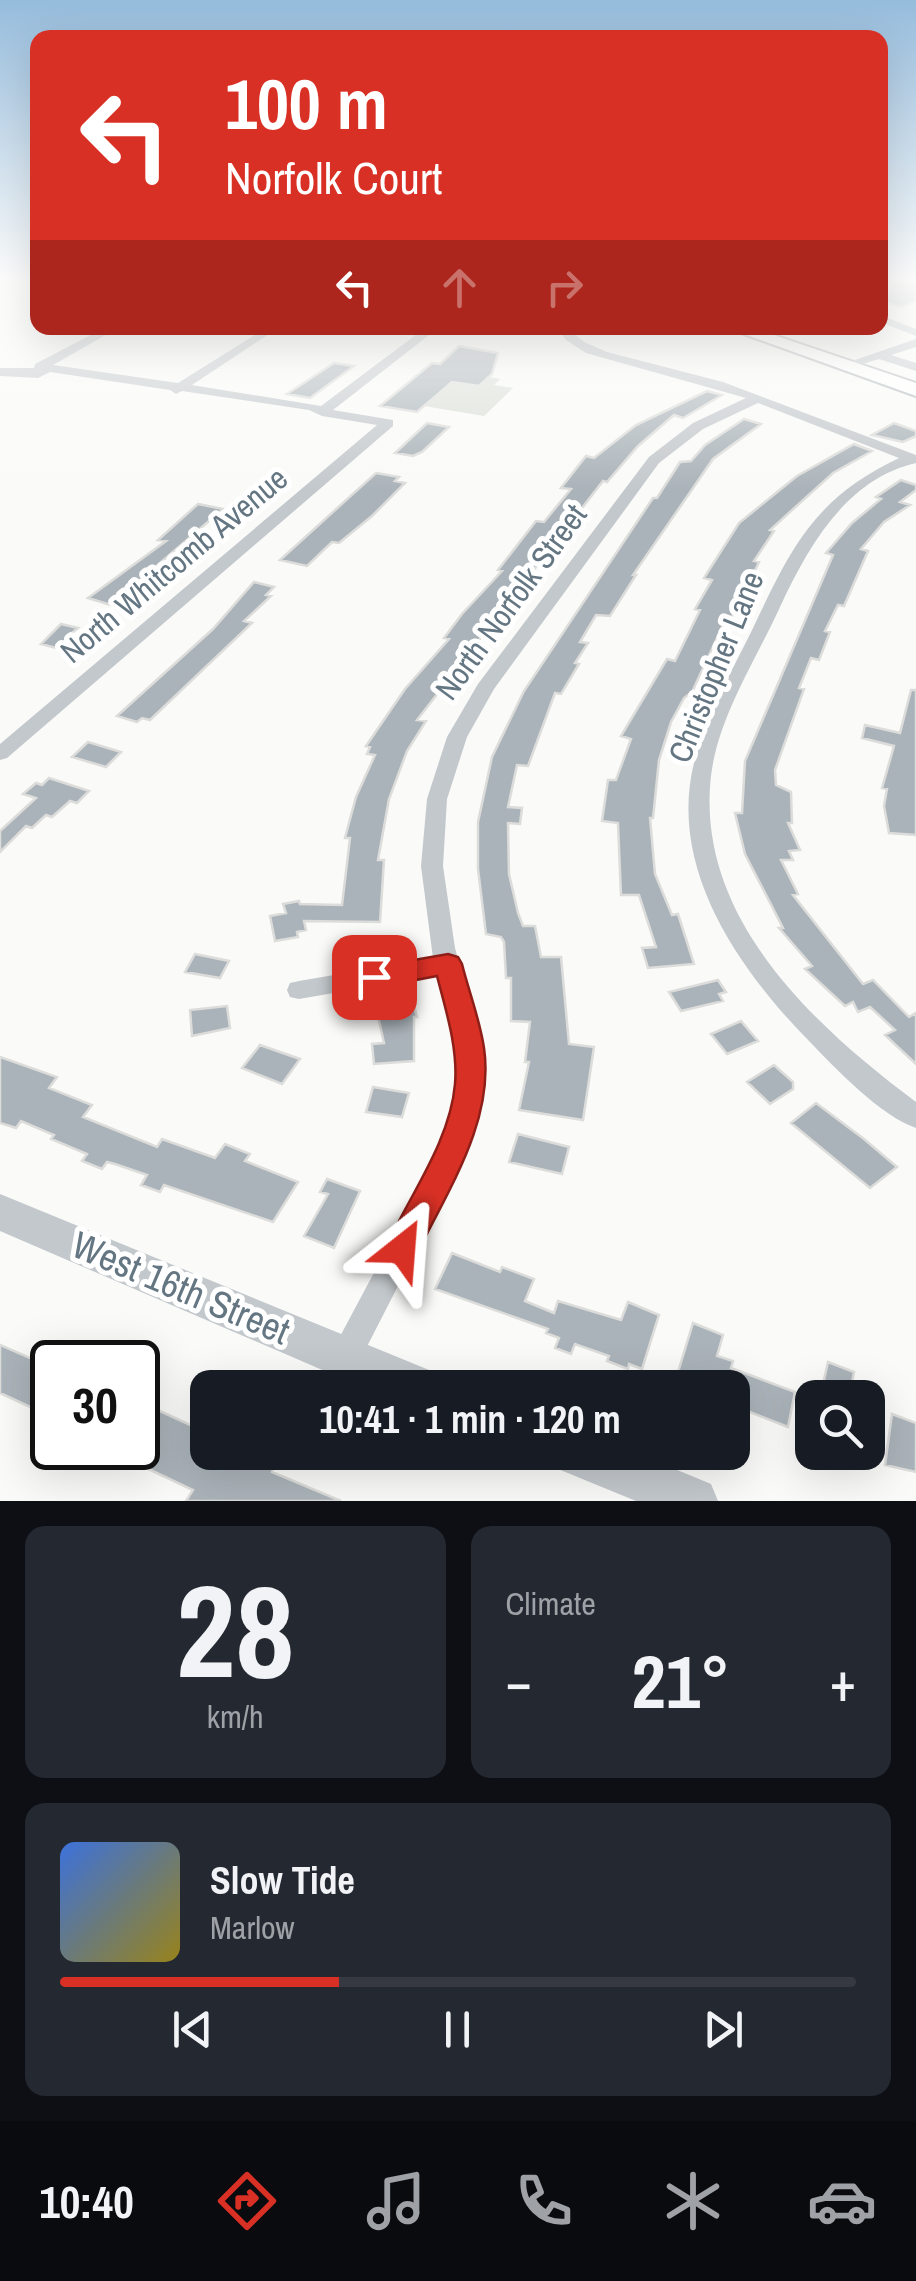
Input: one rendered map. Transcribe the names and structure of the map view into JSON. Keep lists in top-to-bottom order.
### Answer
{
  "streets": {
    "street": [
      "North Whitcomb Avenue",
      "North Norfolk Street",
      "Christopher Lane",
      "West 16th Street"
    ]
  },
  "crossings": [
    ["North Norfolk Street", "West 16th Street"]
  ],
  "page": {
    "turn": ["100 m", "Norfolk Court"],
    "limit": "30",
    "trip": "10:41 · 1 min · 120 m",
    "tile": [
      ["28", "km/h"],
      "Climate"
    ],
    "heat": ["−", "21°", "+"],
    "song": ["Slow Tide", "Marlow"],
    "tabs": "10:40"
  }
}
